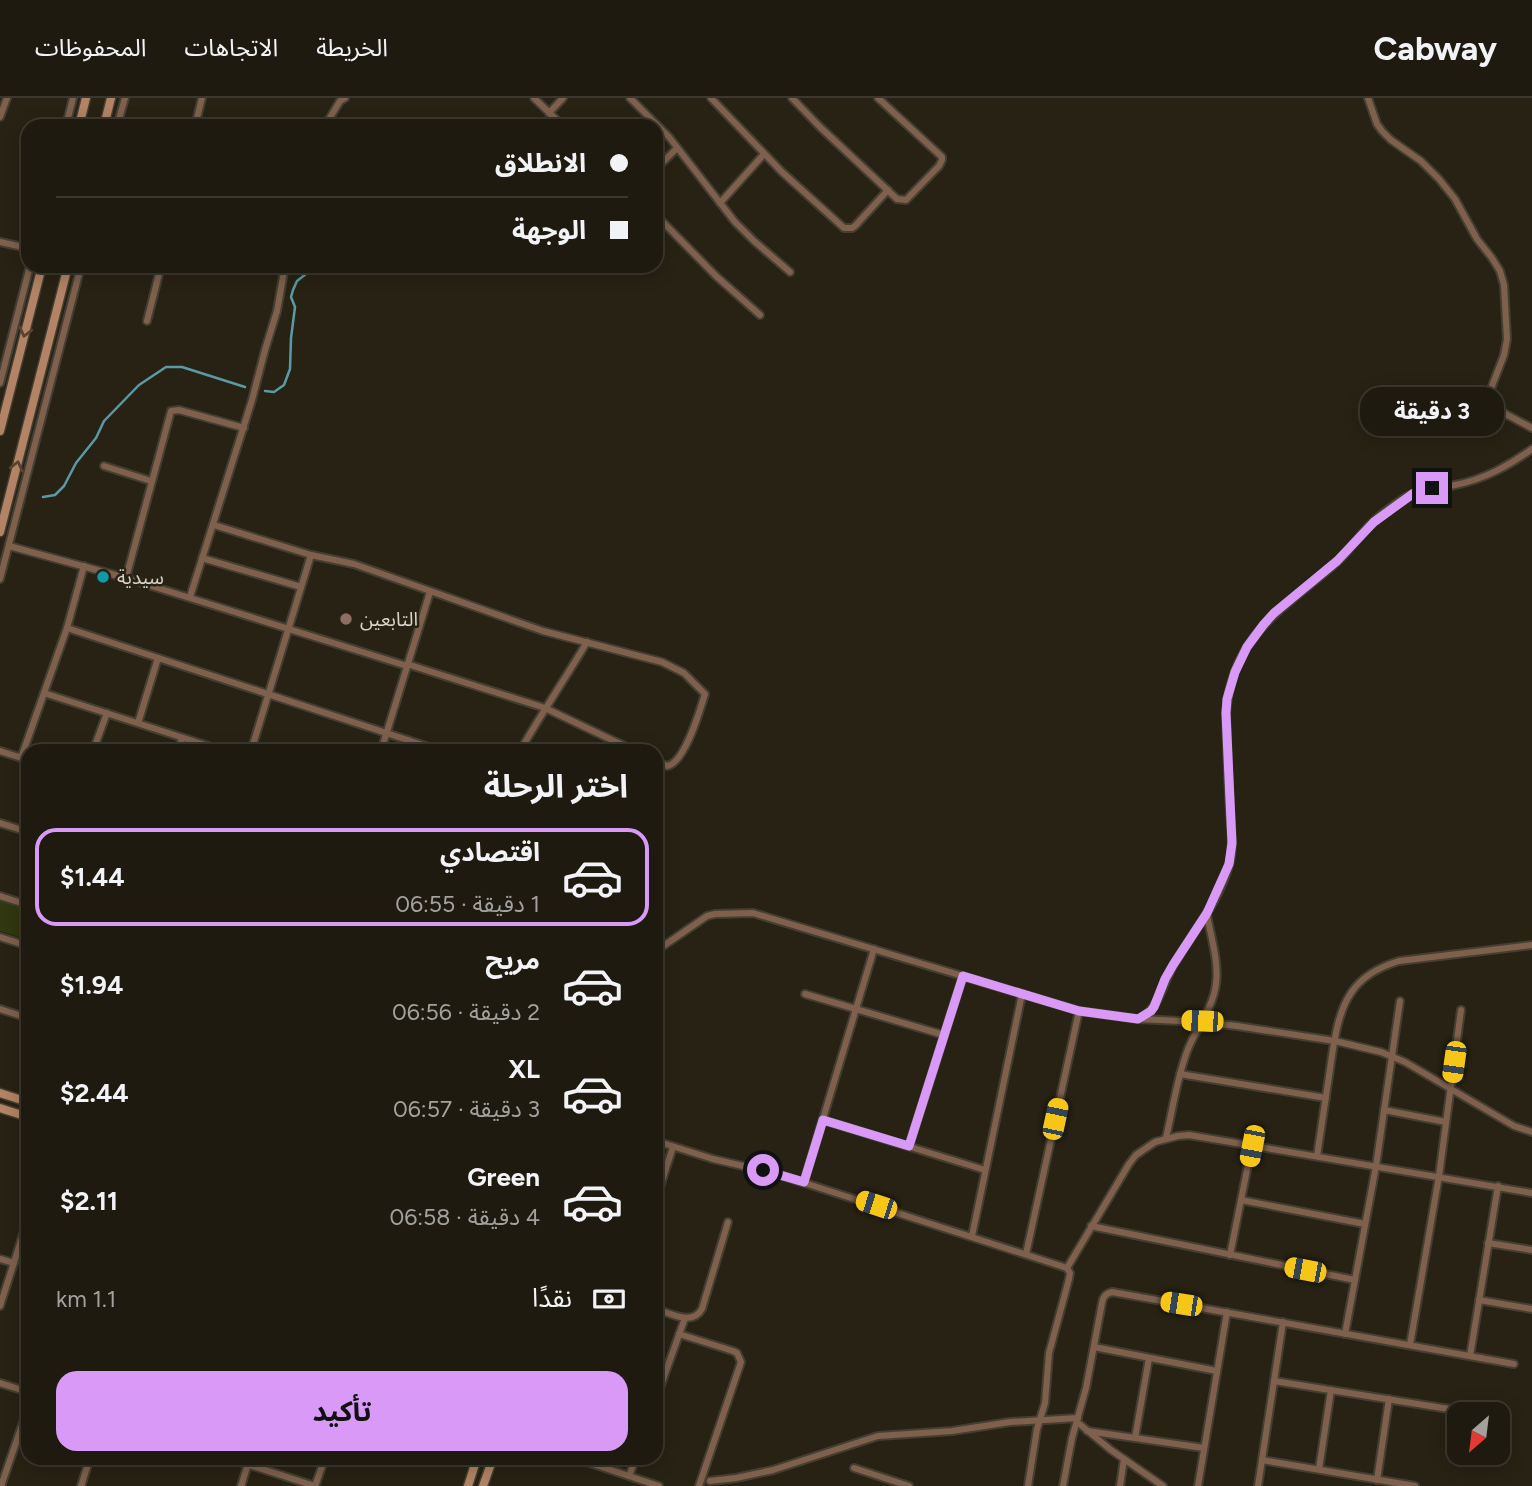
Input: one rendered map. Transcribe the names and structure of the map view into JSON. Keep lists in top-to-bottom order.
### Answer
{
  "places": ["سيدية", "التابعين"],
  "north": "bottom left",
  "page": {
    "header": "Cabway",
    "nav": ["الخريطة", "الاتجاهات", "المحفوظات"],
    "banner": ["الانطلاق", "الوجهة"],
    "bubble": "3 دقيقة",
    "heading": "اختر الرحلة",
    "list": [
      {
        "name": "اقتصادي",
        "note": "1 دقيقة · 06:55",
        "value": "$1.44"
      },
      {
        "name": "مريح",
        "note": "2 دقيقة · 06:56",
        "value": "$1.94"
      },
      {
        "name": "XL",
        "note": "3 دقيقة · 06:57",
        "value": "$2.44"
      },
      {
        "name": "Green",
        "note": "4 دقيقة · 06:58",
        "value": "$2.11"
      }
    ],
    "pay": ["نقدًا", "1.1 km"],
    "buttons": "تأكيد"
  }
}
